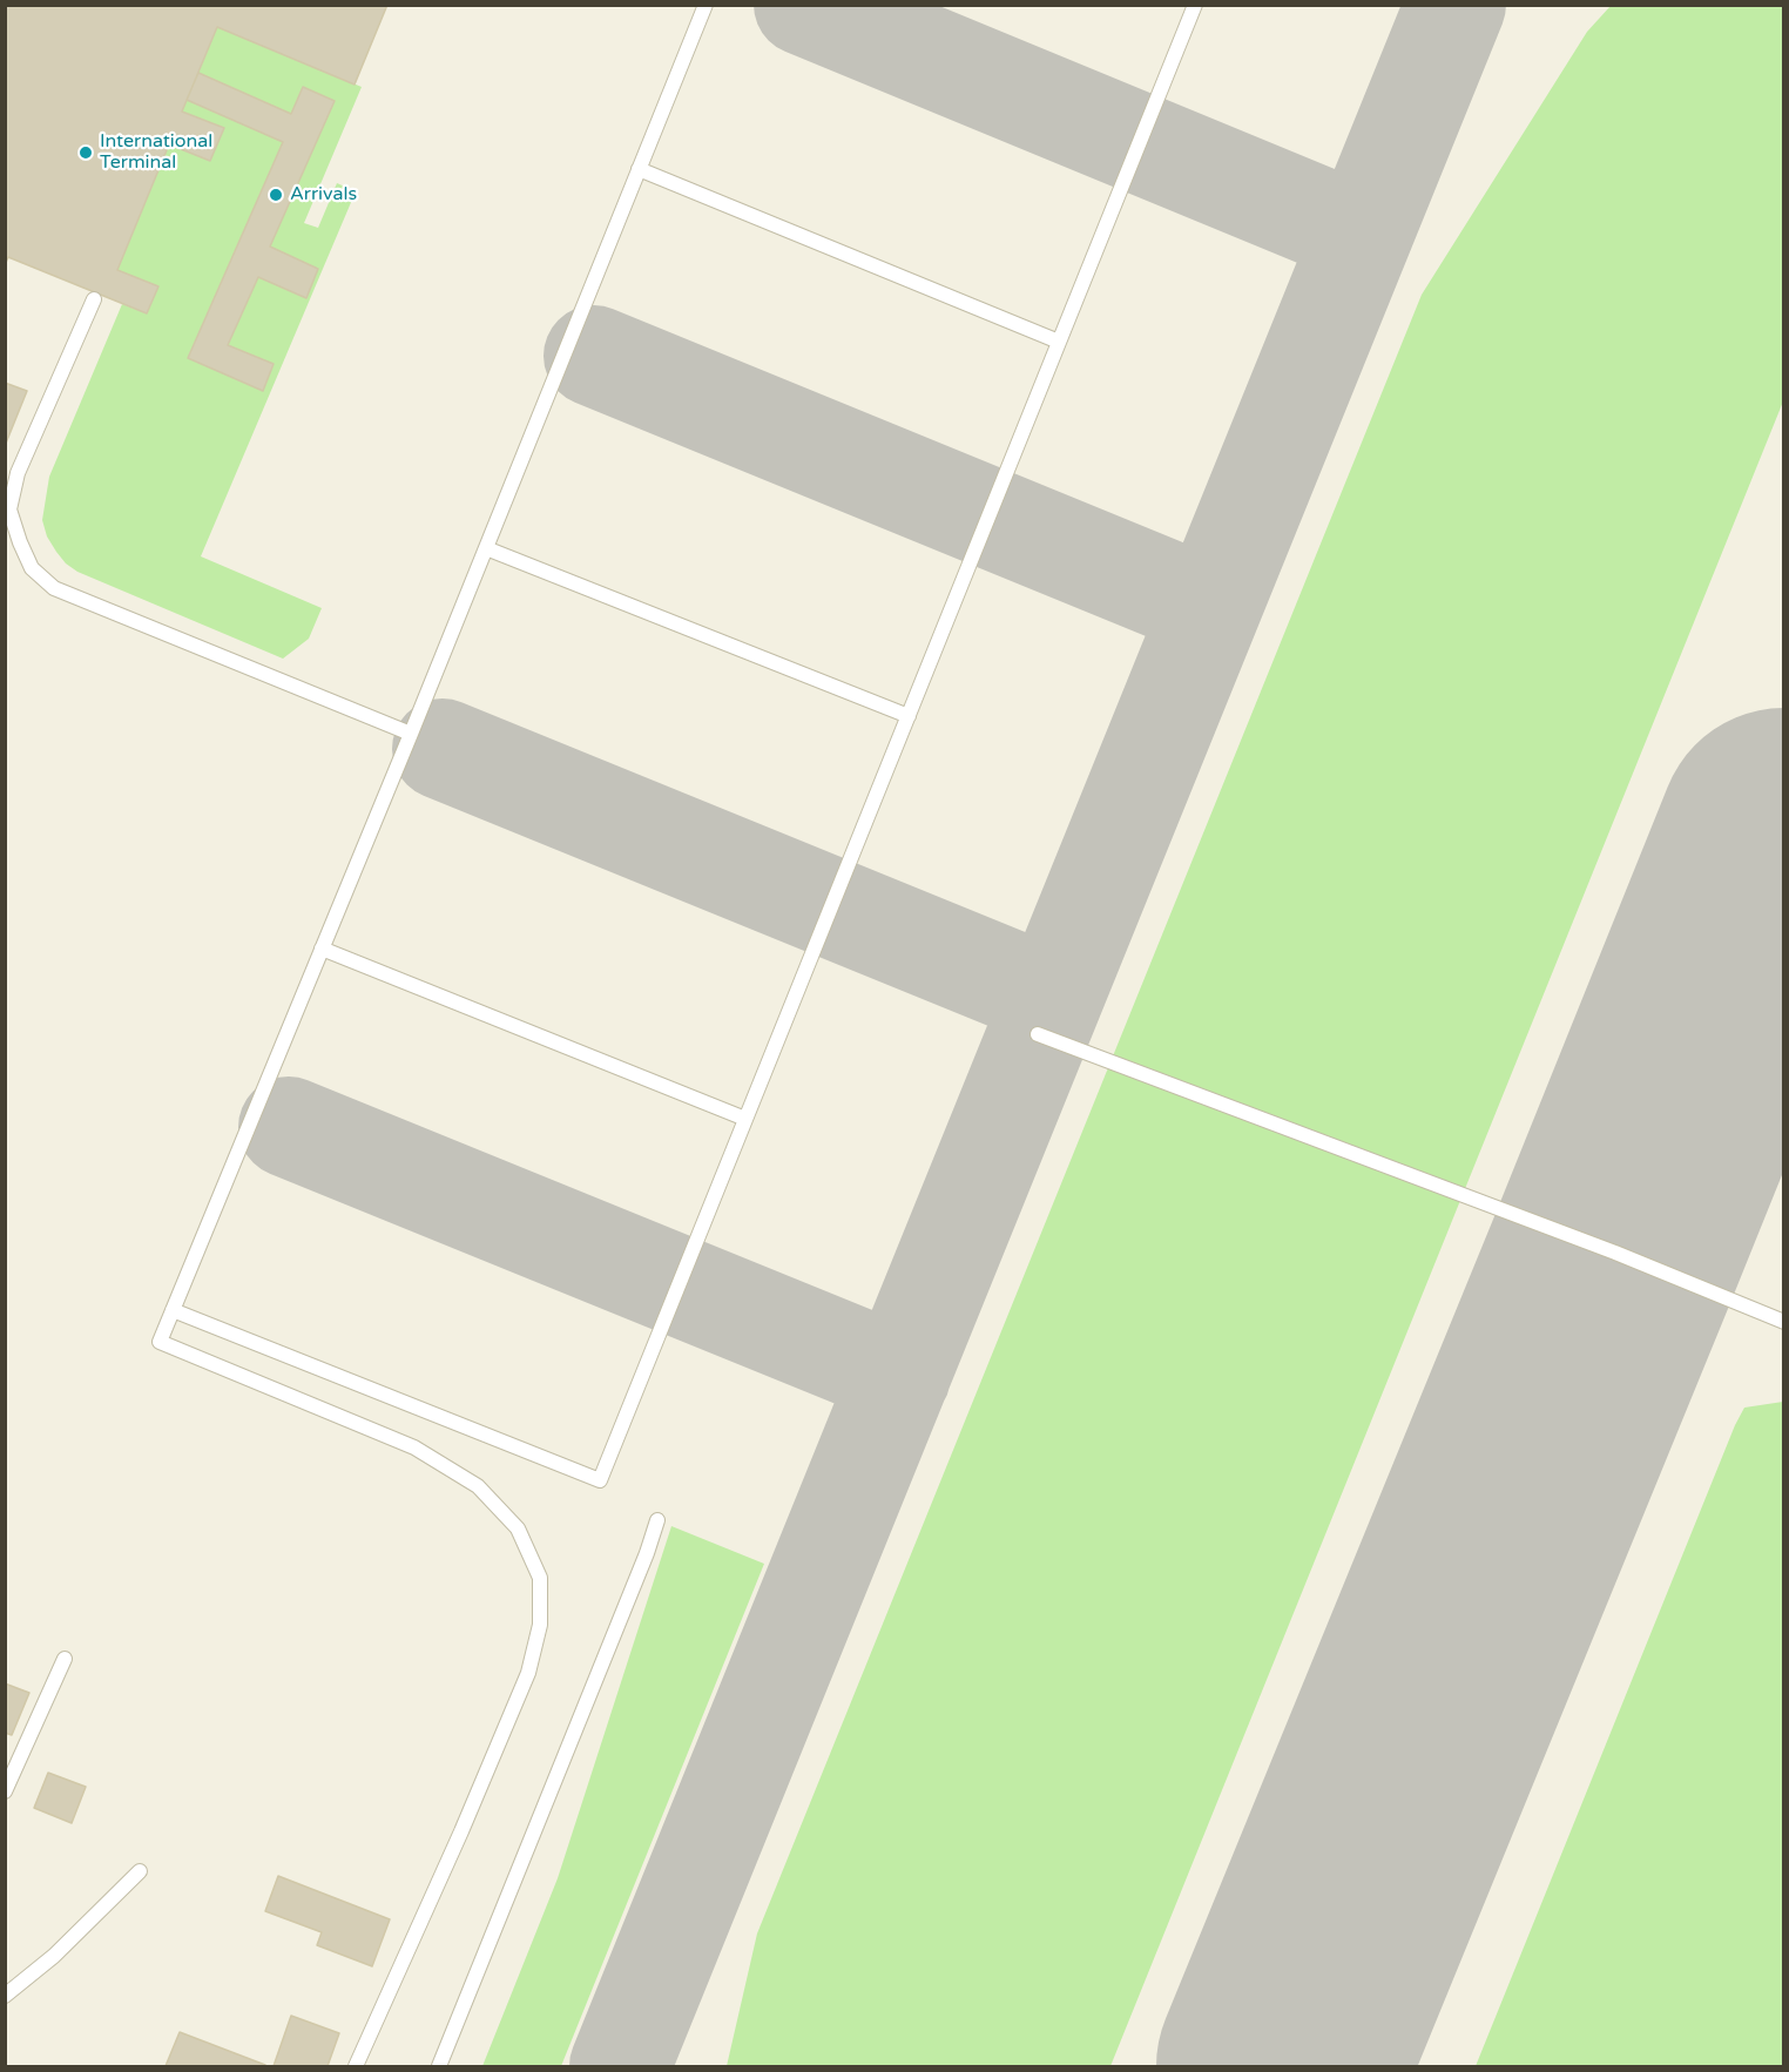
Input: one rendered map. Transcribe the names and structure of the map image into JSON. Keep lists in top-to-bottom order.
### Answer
{
  "places": ["International Terminal", "Arrivals"]
}
